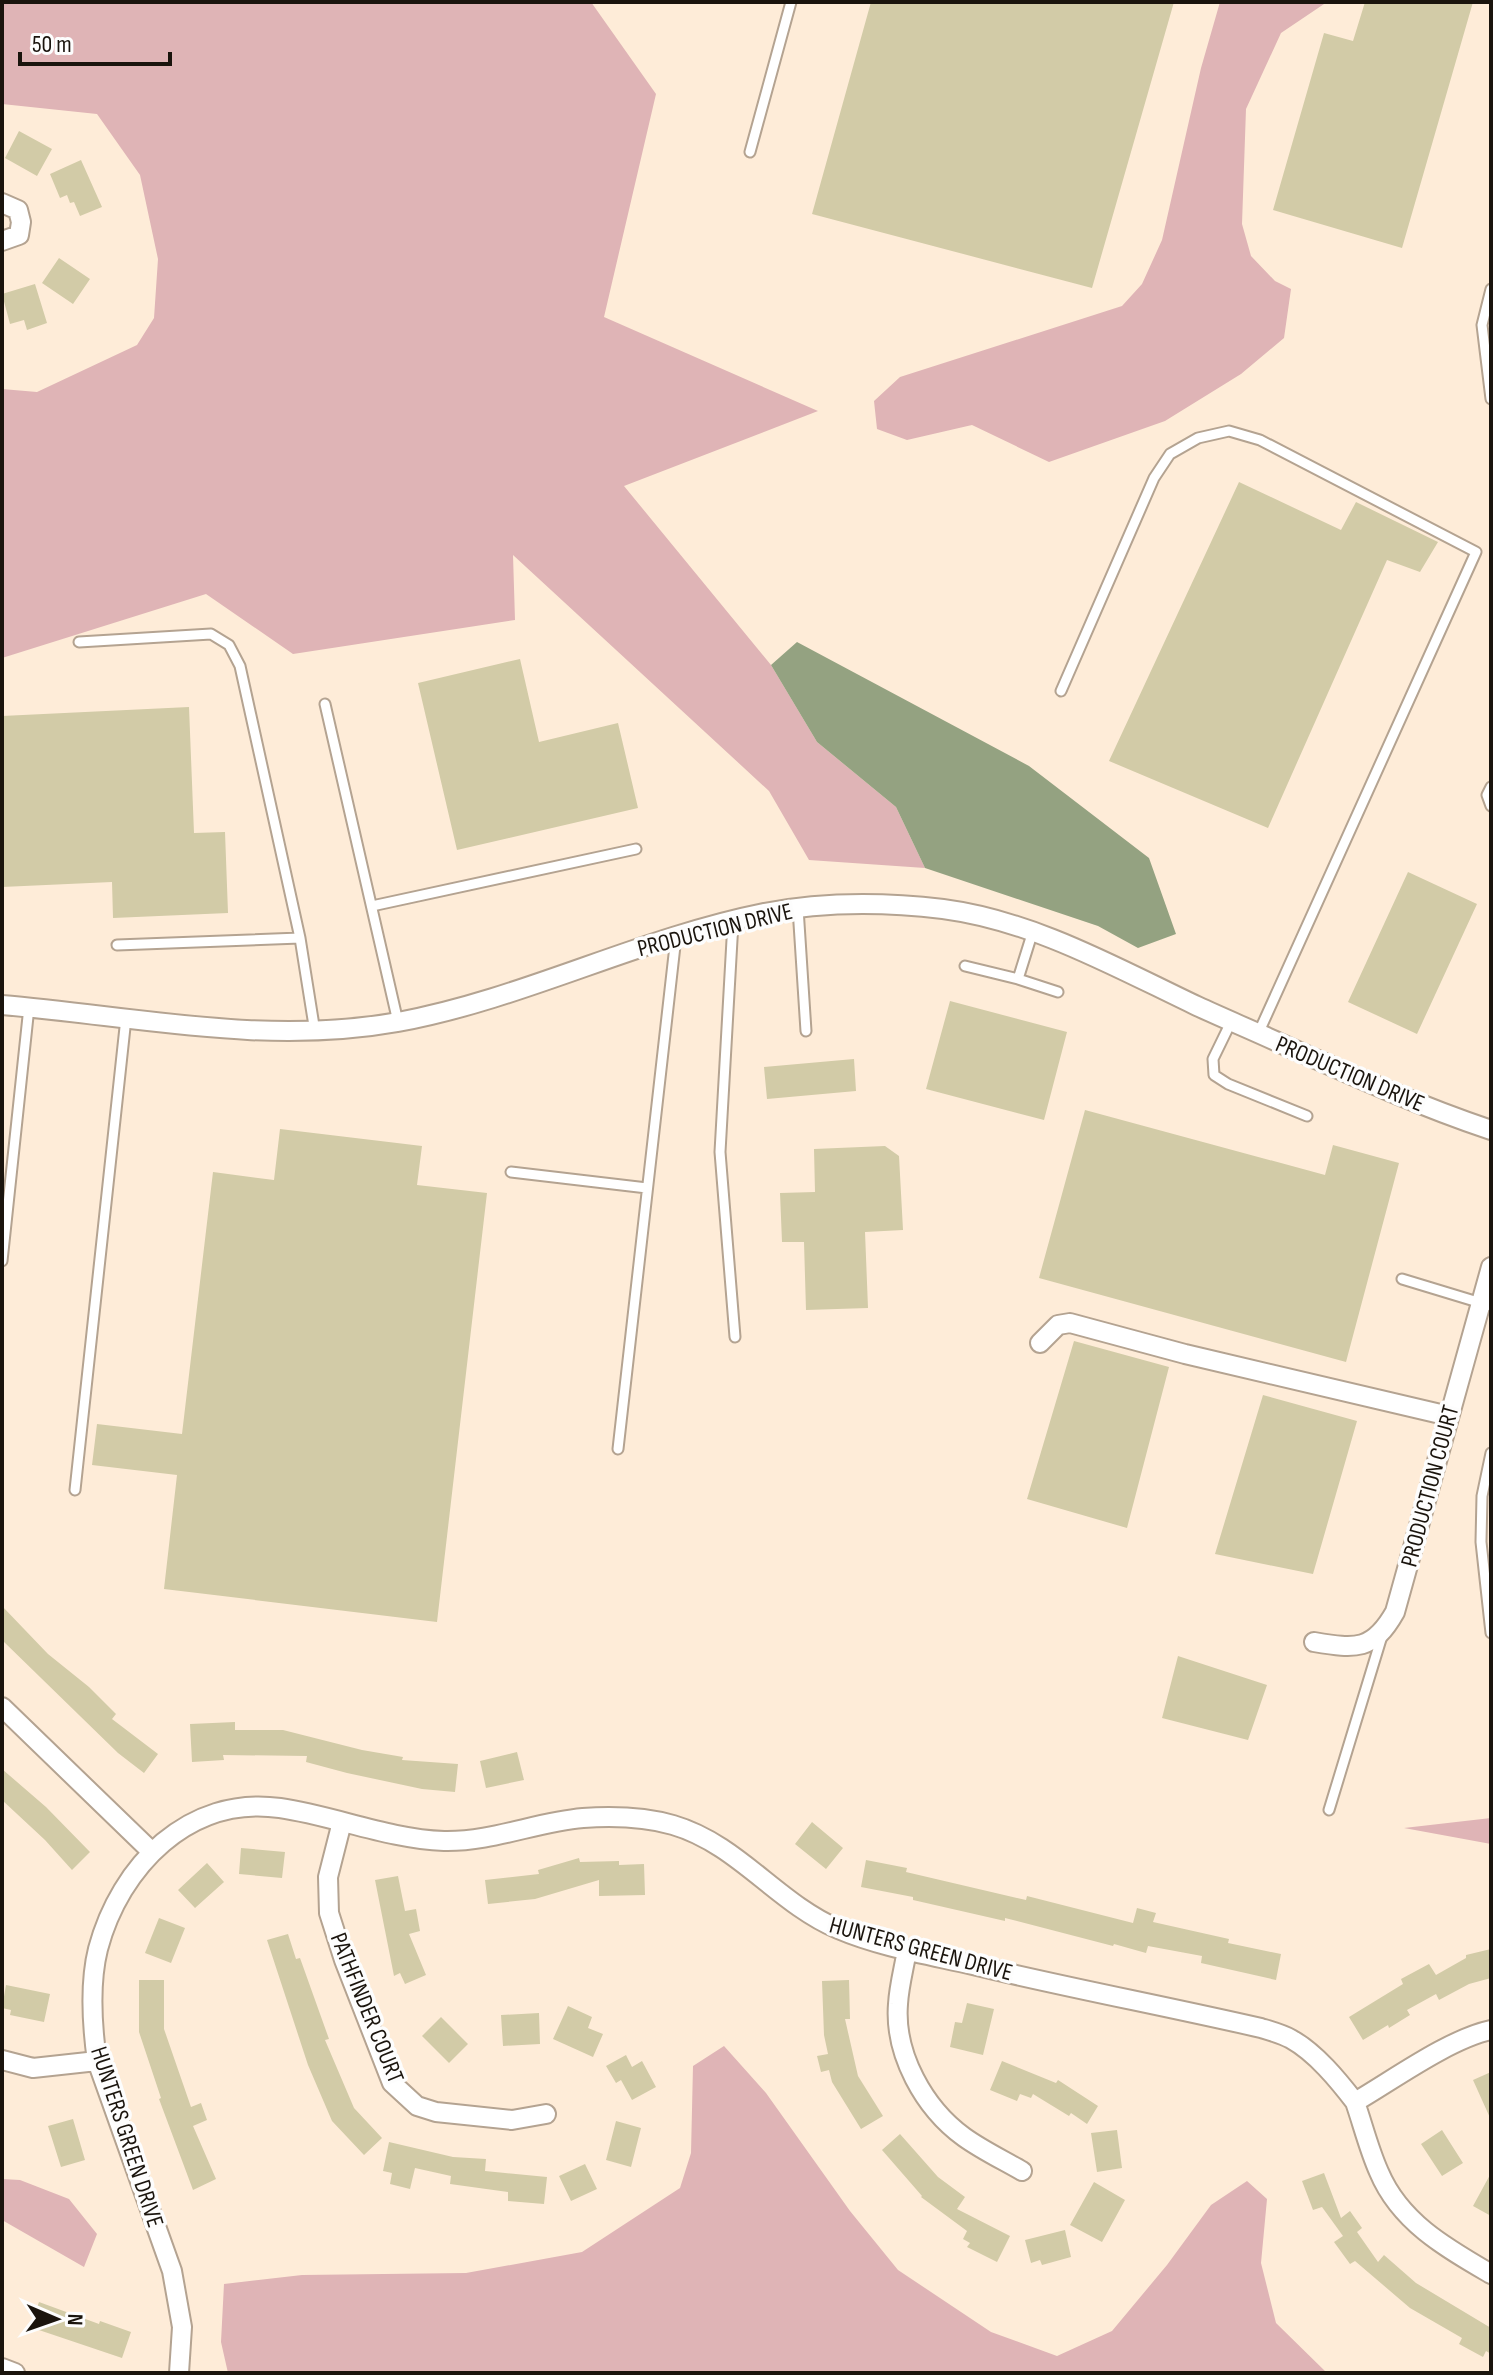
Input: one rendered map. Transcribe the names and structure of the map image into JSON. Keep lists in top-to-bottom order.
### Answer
{
  "streets": {
    "street": [
      "PRODUCTION DRIVE",
      "PRODUCTION COURT",
      "HUNTERS GREEN DRIVE",
      "PATHFINDER COURT"
    ]
  },
  "crossings": [
    ["HUNTERS GREEN DRIVE", "PATHFINDER COURT"]
  ],
  "scale_bar": "50 m",
  "north": "right"
}
